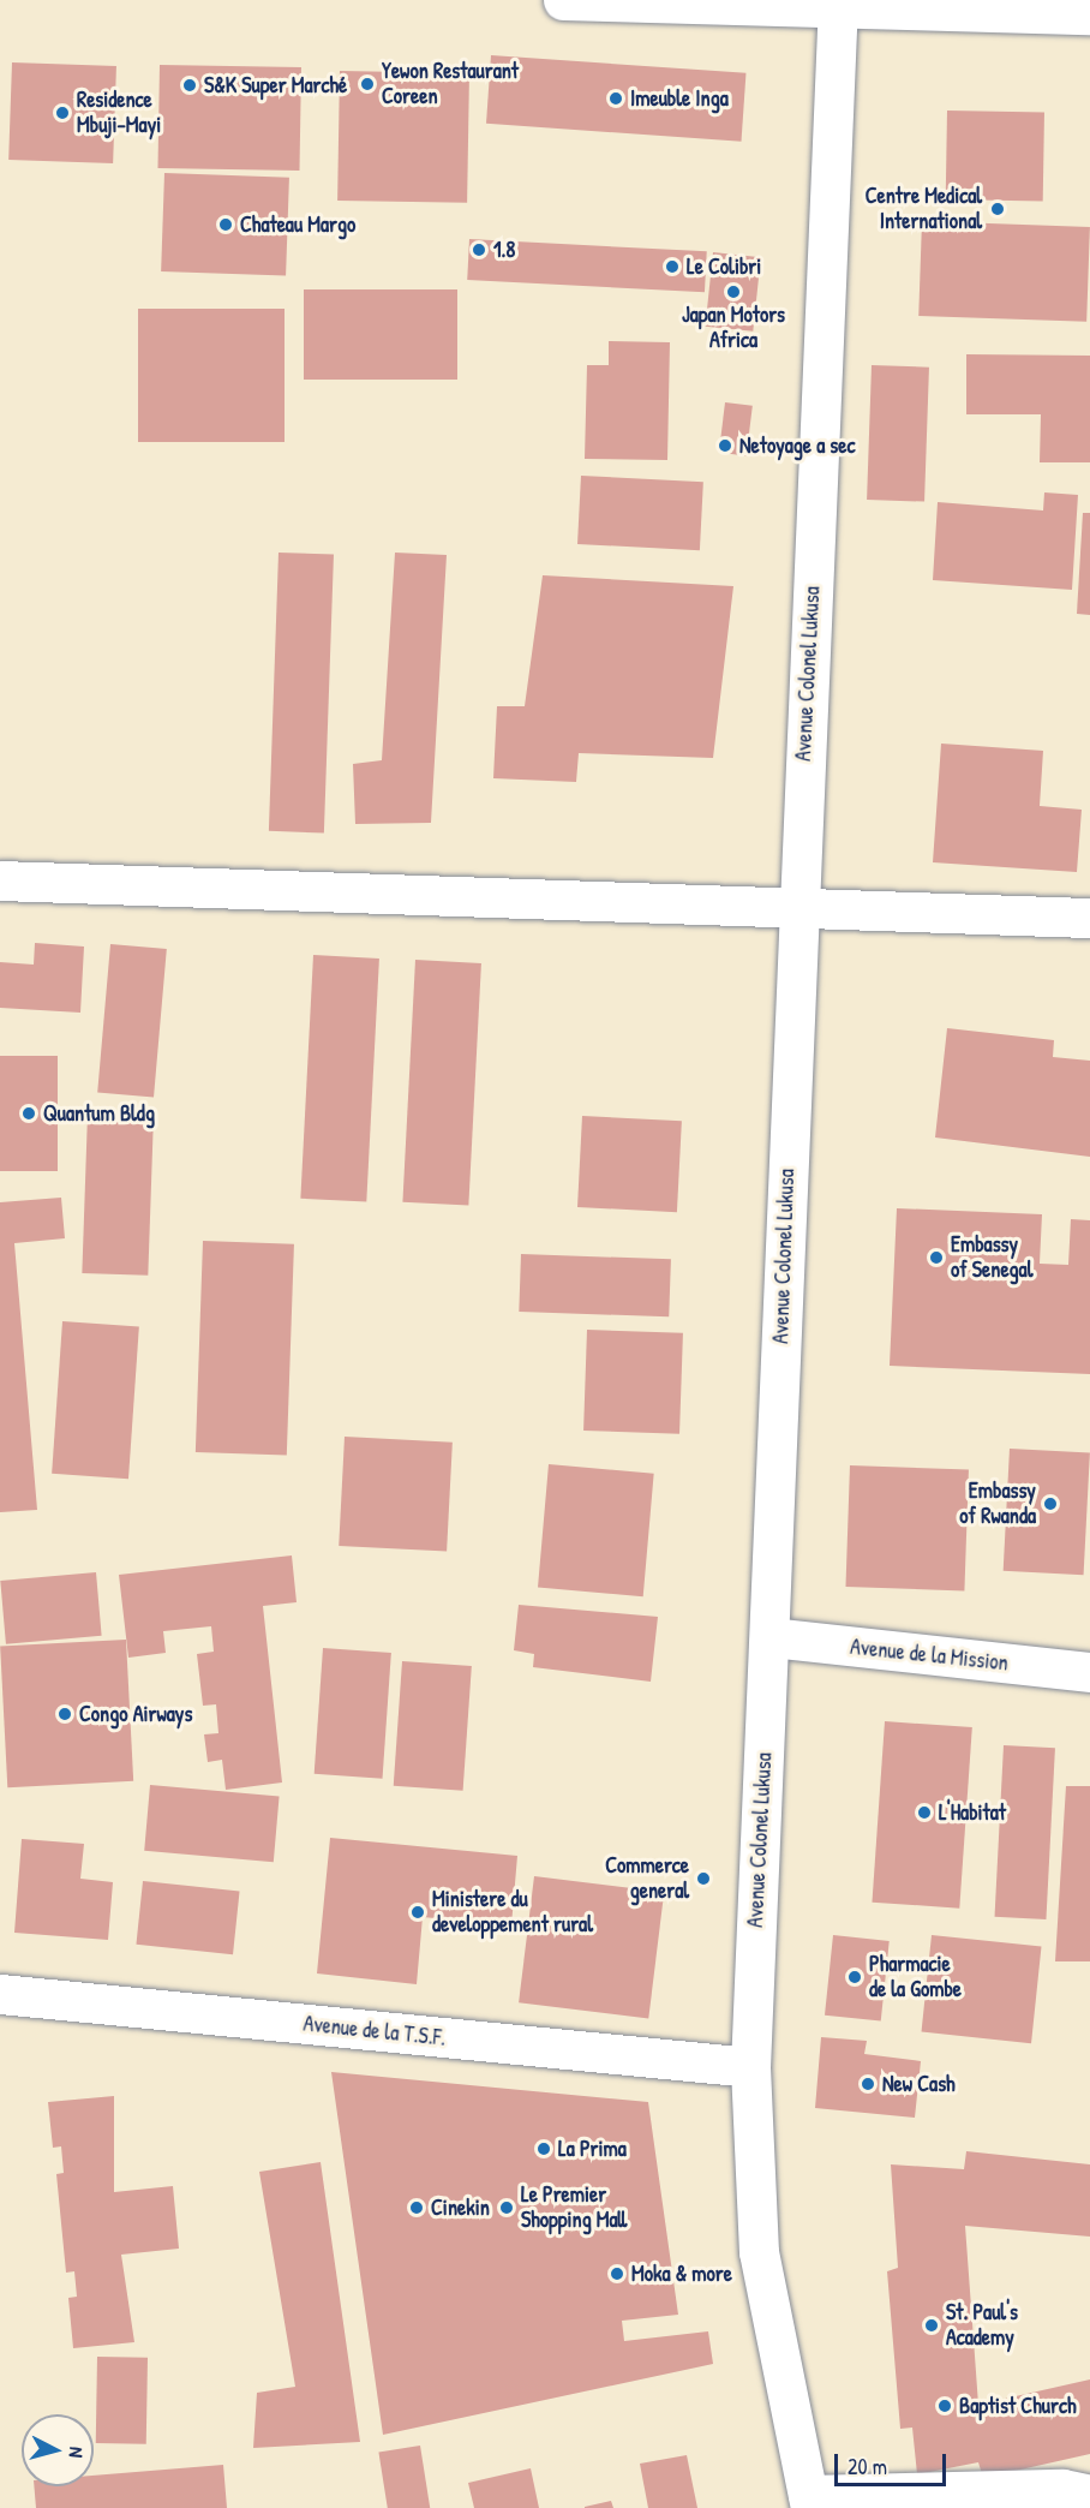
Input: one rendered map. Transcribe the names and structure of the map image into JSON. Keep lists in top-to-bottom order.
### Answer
{
  "streets": {
    "main road": ["Avenue Colonel Lukusa", "Avenue de la Mission", "Avenue de la T.S.F."]
  },
  "crossings": [
    ["Avenue Colonel Lukusa", "Avenue de la Mission"],
    ["Avenue Colonel Lukusa", "Avenue de la T.S.F."]
  ],
  "places": [
    "Yewon Restaurant Coreen",
    "S&K Super Marché",
    "Imeuble Inga",
    "Residence Mbuji-Mayi",
    "Centre Medical International",
    "Chateau Margo",
    "1.8",
    "Le Colibri",
    "Japan Motors Africa",
    "Netoyage a sec",
    "Quantum Bldg",
    "Embassy of Senegal",
    "Embassy of Rwanda",
    "Congo Airways",
    "L'Habitat",
    "Commerce general",
    "Ministere du developpement rural",
    "Pharmacie de la Gombe",
    "New Cash",
    "La Prima",
    "Cinekin",
    "Le Premier Shopping Mall",
    "Moka & more",
    "St. Paul's Academy",
    "Baptist Church"
  ],
  "scale_bar": "20 m",
  "north": "right"
}
